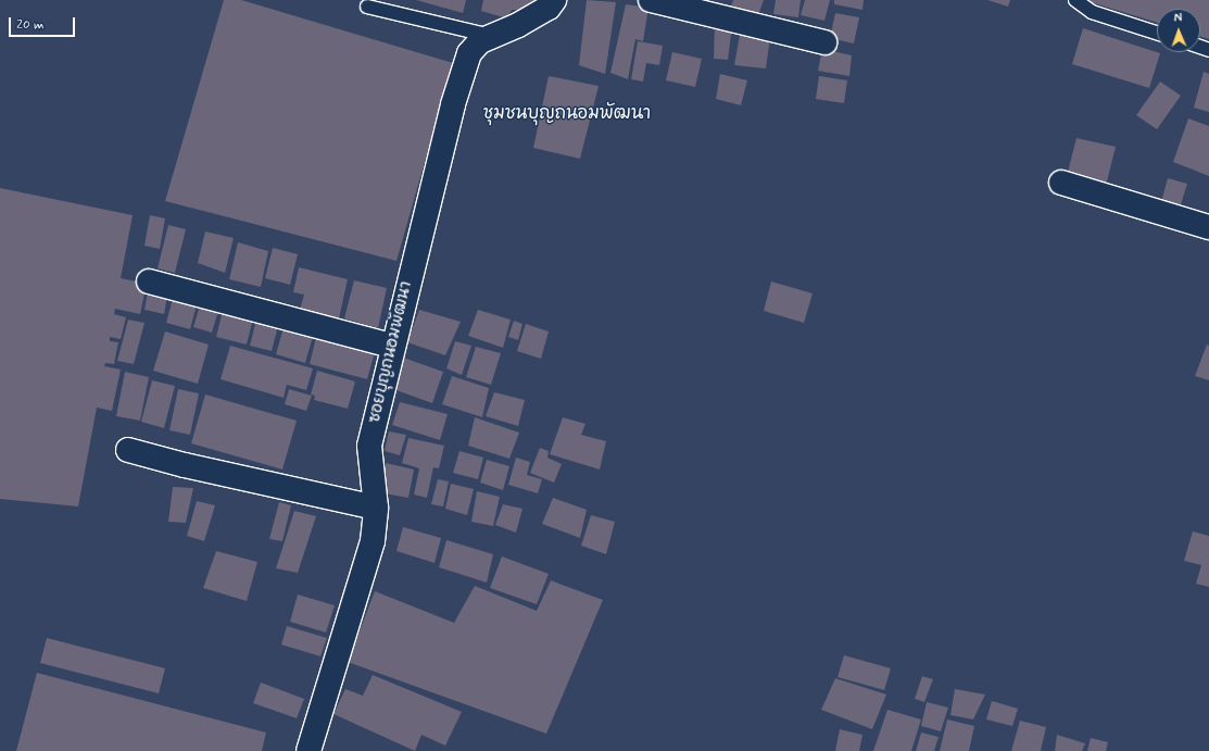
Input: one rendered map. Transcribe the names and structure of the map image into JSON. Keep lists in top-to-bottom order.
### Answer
{
  "streets": {
    "street": ["ซอยบุญถนอมพัฒนา"]
  },
  "districts": ["ชุมชนบุญถนอมพัฒนา"],
  "scale_bar": "20 m",
  "north": "top"
}
